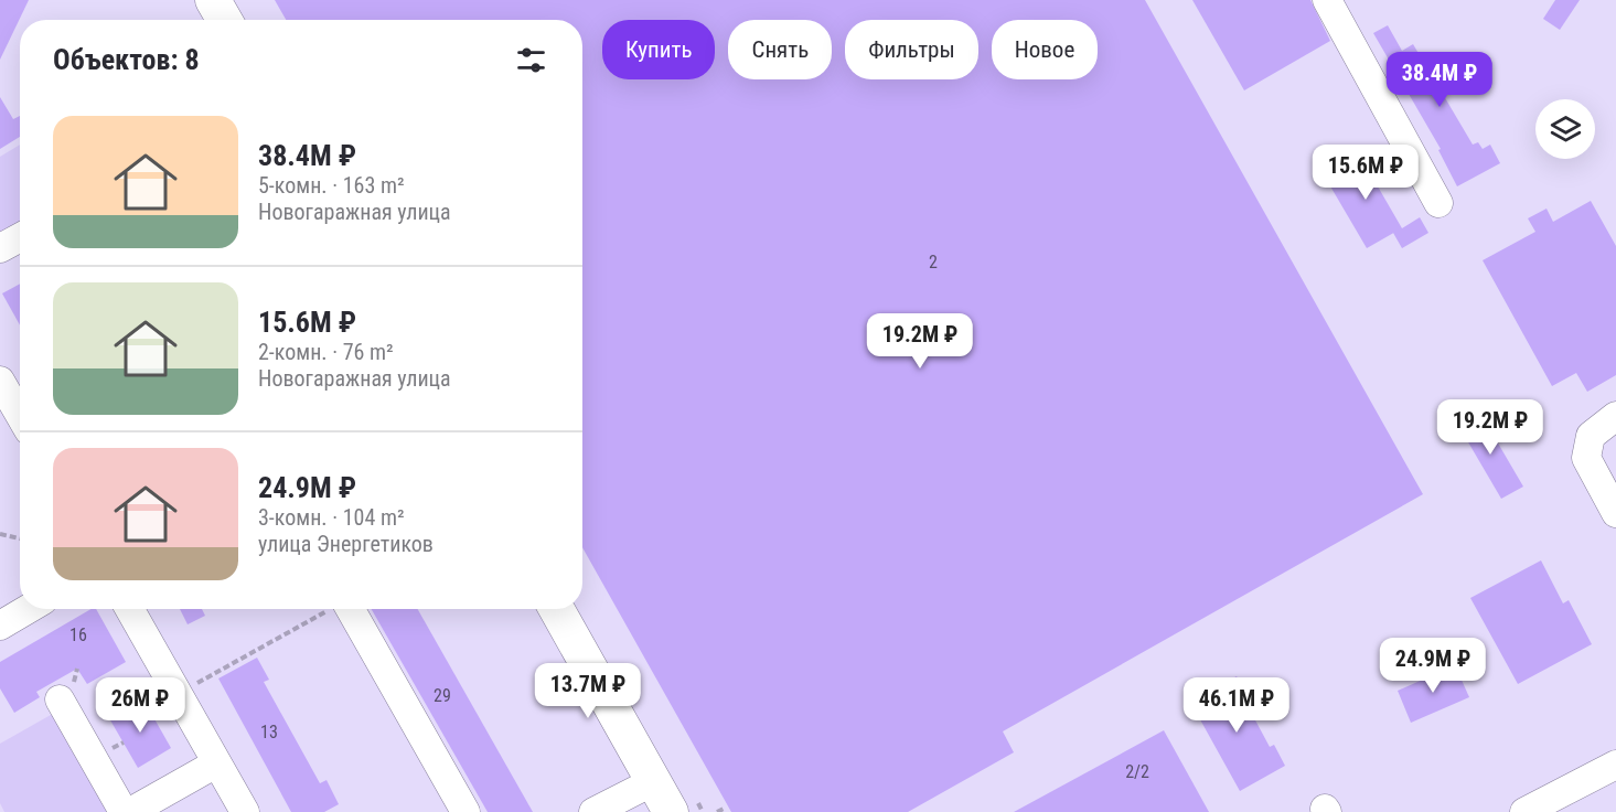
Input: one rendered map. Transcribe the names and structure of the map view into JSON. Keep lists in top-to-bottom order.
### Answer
{
  "house_numbers": [
    "2",
    "16",
    "29",
    "13",
    "2/2"
  ],
  "page": {
    "chip": [
      "Купить",
      "Снять",
      "Фильтры",
      "Новое"
    ],
    "heading": "Объектов: 8",
    "price": [
      "38.4M ₽",
      "15.6M ₽",
      "19.2M ₽",
      "19.2M ₽",
      "24.9M ₽",
      "13.7M ₽",
      "26M ₽",
      "46.1M ₽"
    ],
    "list": [
      {
        "name": "38.4M ₽",
        "note": "5-комн. · 163 m² · Новогаражная улица"
      },
      {
        "name": "15.6M ₽",
        "note": "2-комн. · 76 m² · Новогаражная улица"
      },
      {
        "name": "24.9M ₽",
        "note": "3-комн. · 104 m² · улица Энергетиков"
      }
    ]
  }
}
